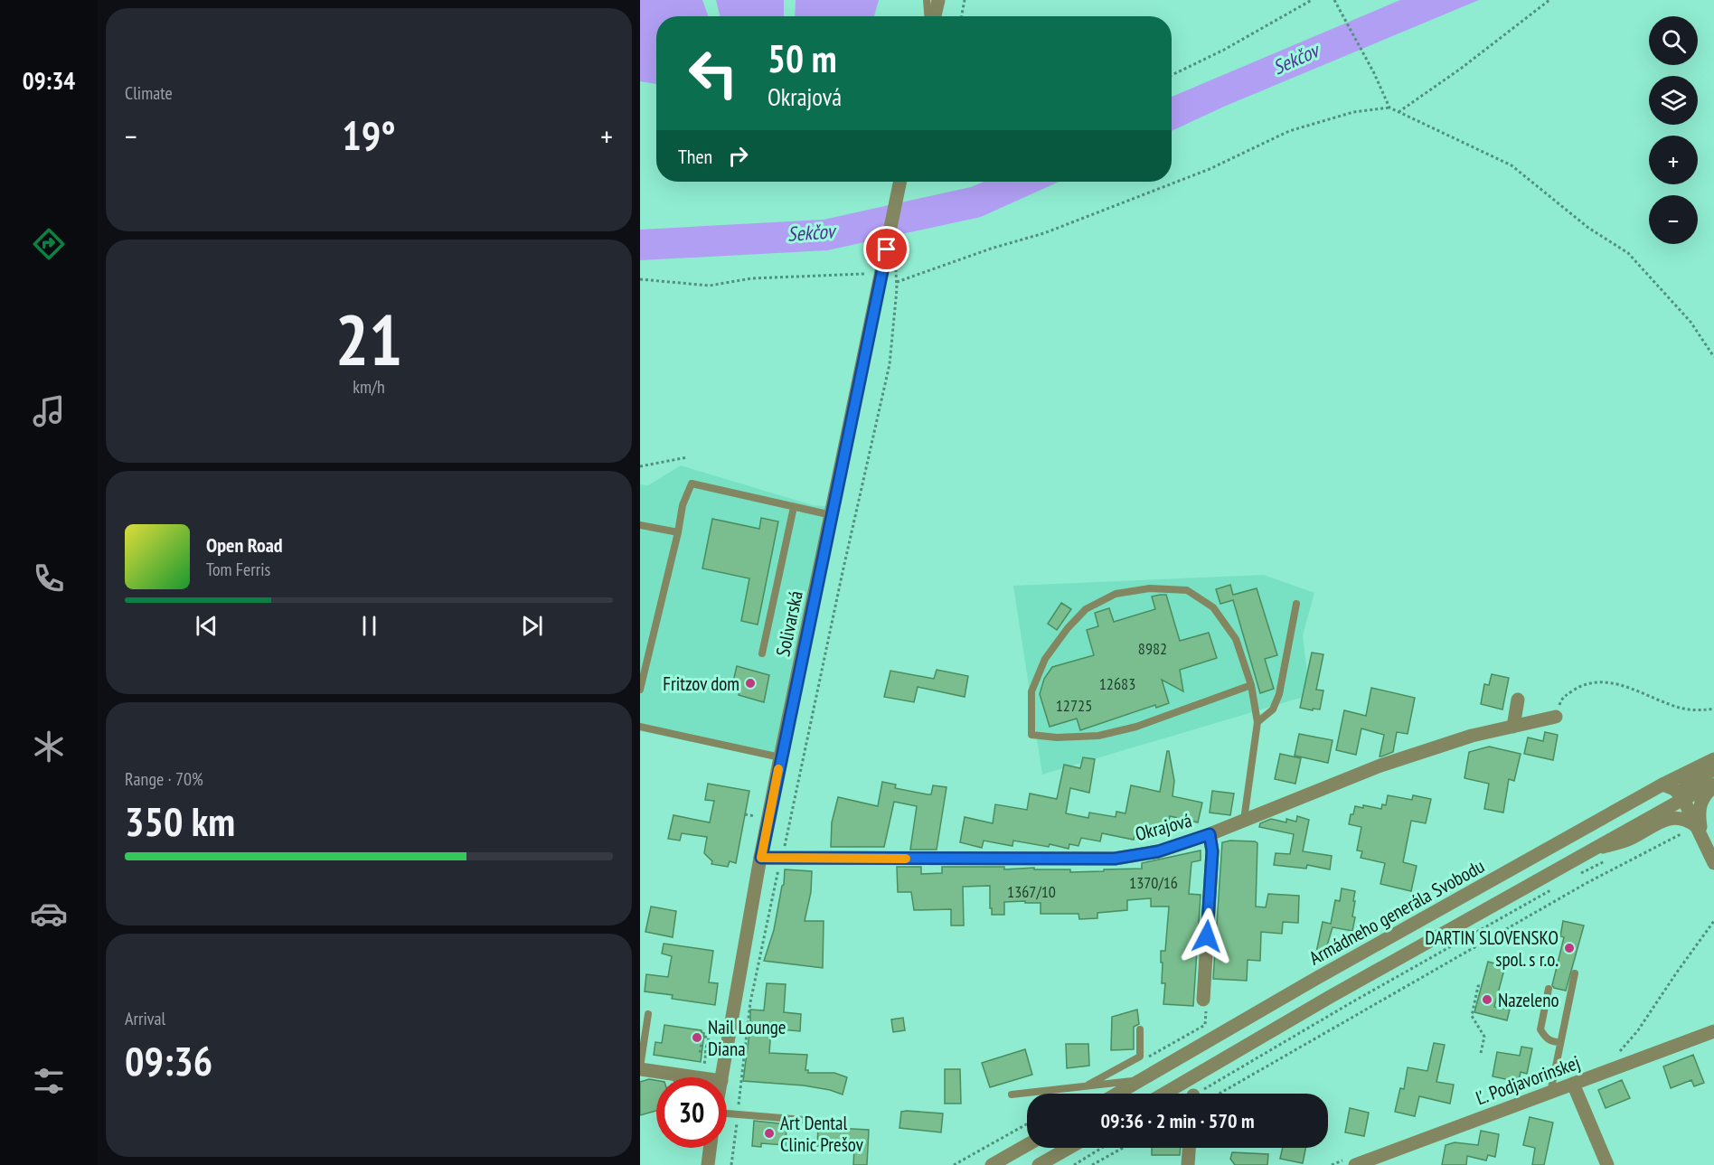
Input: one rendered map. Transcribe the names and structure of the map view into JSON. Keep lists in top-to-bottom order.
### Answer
{
  "streets": {
    "street": [
      "Solivarská",
      "Okrajová",
      "Armádneho generála Svobodu",
      "Ľ. Podjavorinskej"
    ]
  },
  "crossings": [
    ["Solivarská", "Okrajová"]
  ],
  "water": ["Sekčov"],
  "places": [
    "Fritzov dom",
    "DARTIN SLOVENSKO spol. s r.o.",
    "Nazeleno",
    "Nail Lounge Diana",
    "Art Dental Clinic Prešov"
  ],
  "house_numbers": [
    "8982",
    "12683",
    "12725",
    "1370/16",
    "1367/10"
  ],
  "page": {
    "tabs": "09:34",
    "tile": [
      "Climate",
      ["21", "km/h"],
      ["Range · 70%", "350 km"],
      ["Arrival", "09:36"]
    ],
    "map_buttons": ["+", "−"],
    "turn": ["50 m", "Okrajová"],
    "heat": ["−", "19°", "+"],
    "then": "Then",
    "song": ["Open Road", "Tom Ferris"],
    "limit": "30",
    "trip": "09:36 · 2 min · 570 m"
  }
}
